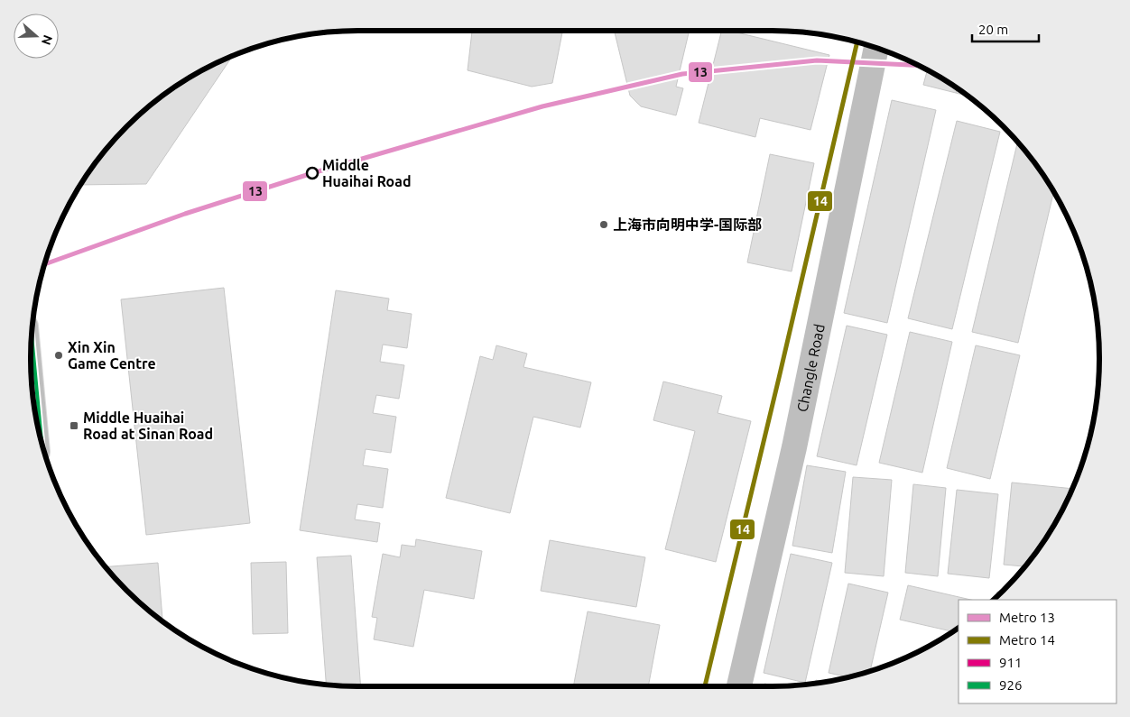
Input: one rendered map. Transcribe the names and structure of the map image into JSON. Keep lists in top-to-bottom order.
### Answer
{
  "streets": {
    "street": ["Changle Road"]
  },
  "places": {
    "other": ["Middle Huaihai Road", "上海市向明中学-国际部", "Xin Xin Game Centre"],
    "transit": ["Middle Huaihai Road at Sinan Road"]
  },
  "lines": ["metro line 14", "metro line 13", "transit line 926"],
  "legend": [
    "Metro 13",
    "Metro 14",
    "911",
    "926"
  ],
  "scale_bar": "20 m",
  "north": "right"
}
